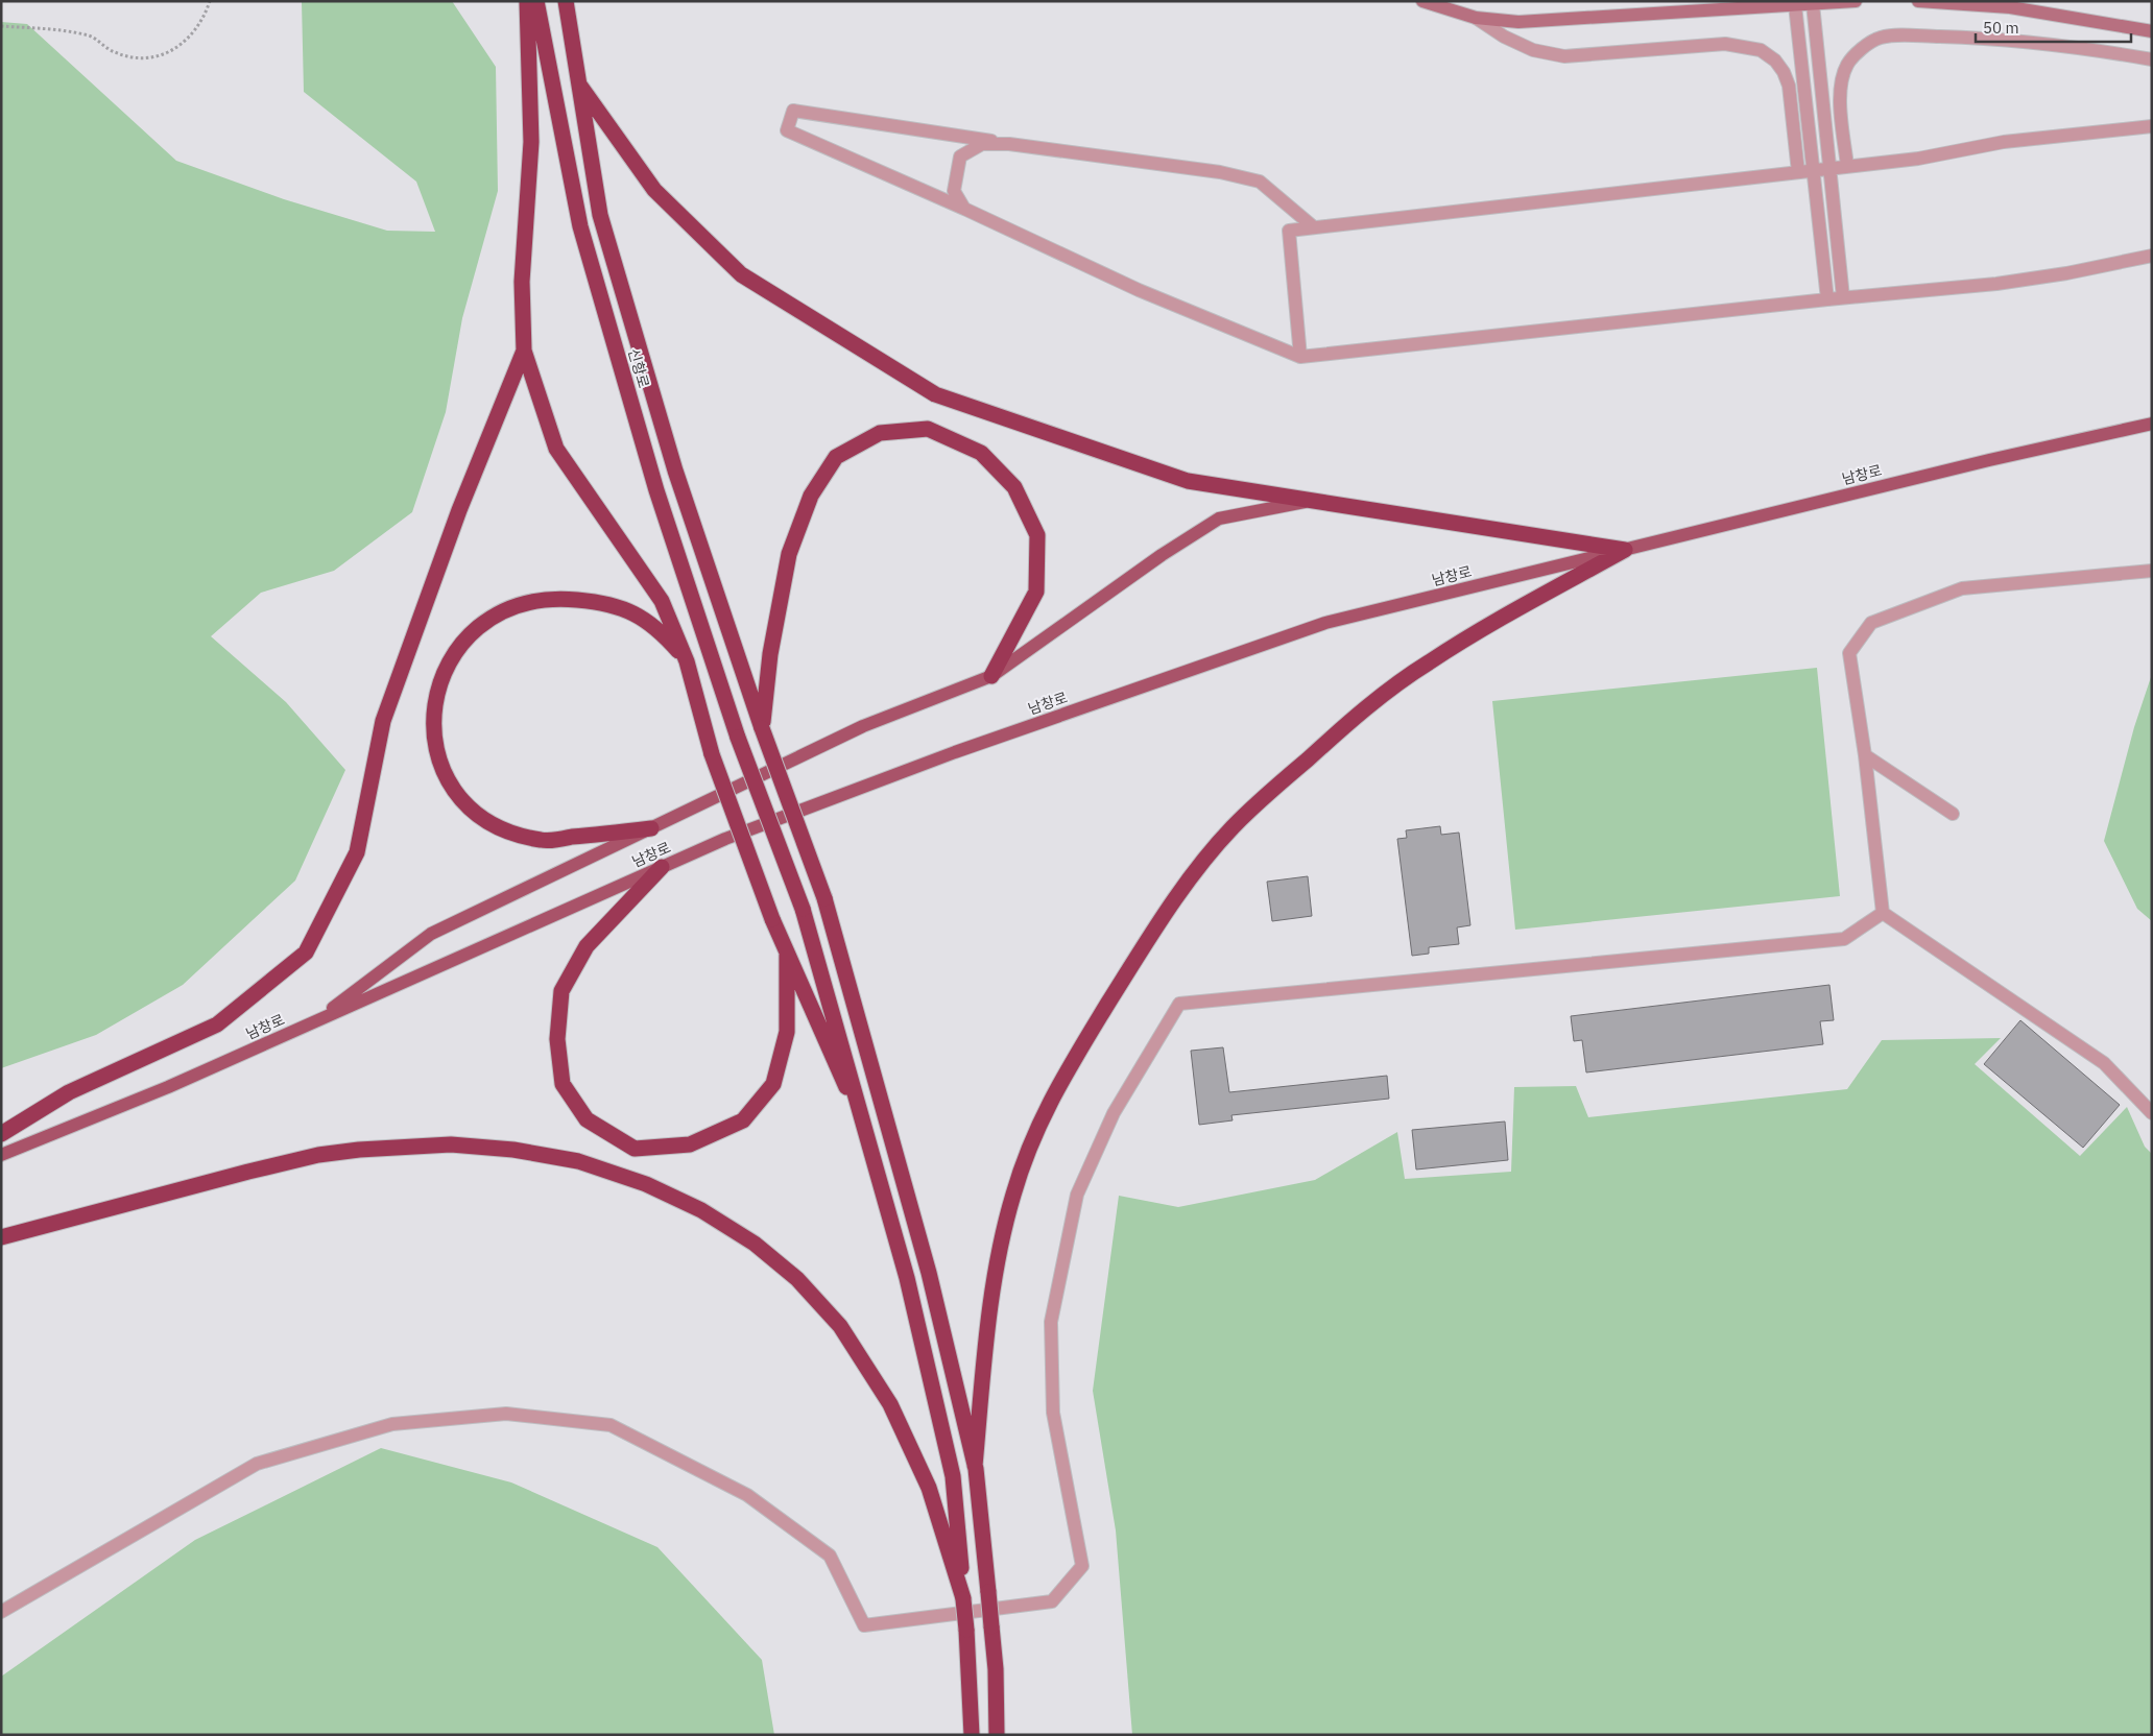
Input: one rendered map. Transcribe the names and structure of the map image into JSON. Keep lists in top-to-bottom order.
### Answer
{
  "streets": {
    "highway": ["신항로"],
    "main road": ["남창로"]
  },
  "scale_bar": "50 m"
}
